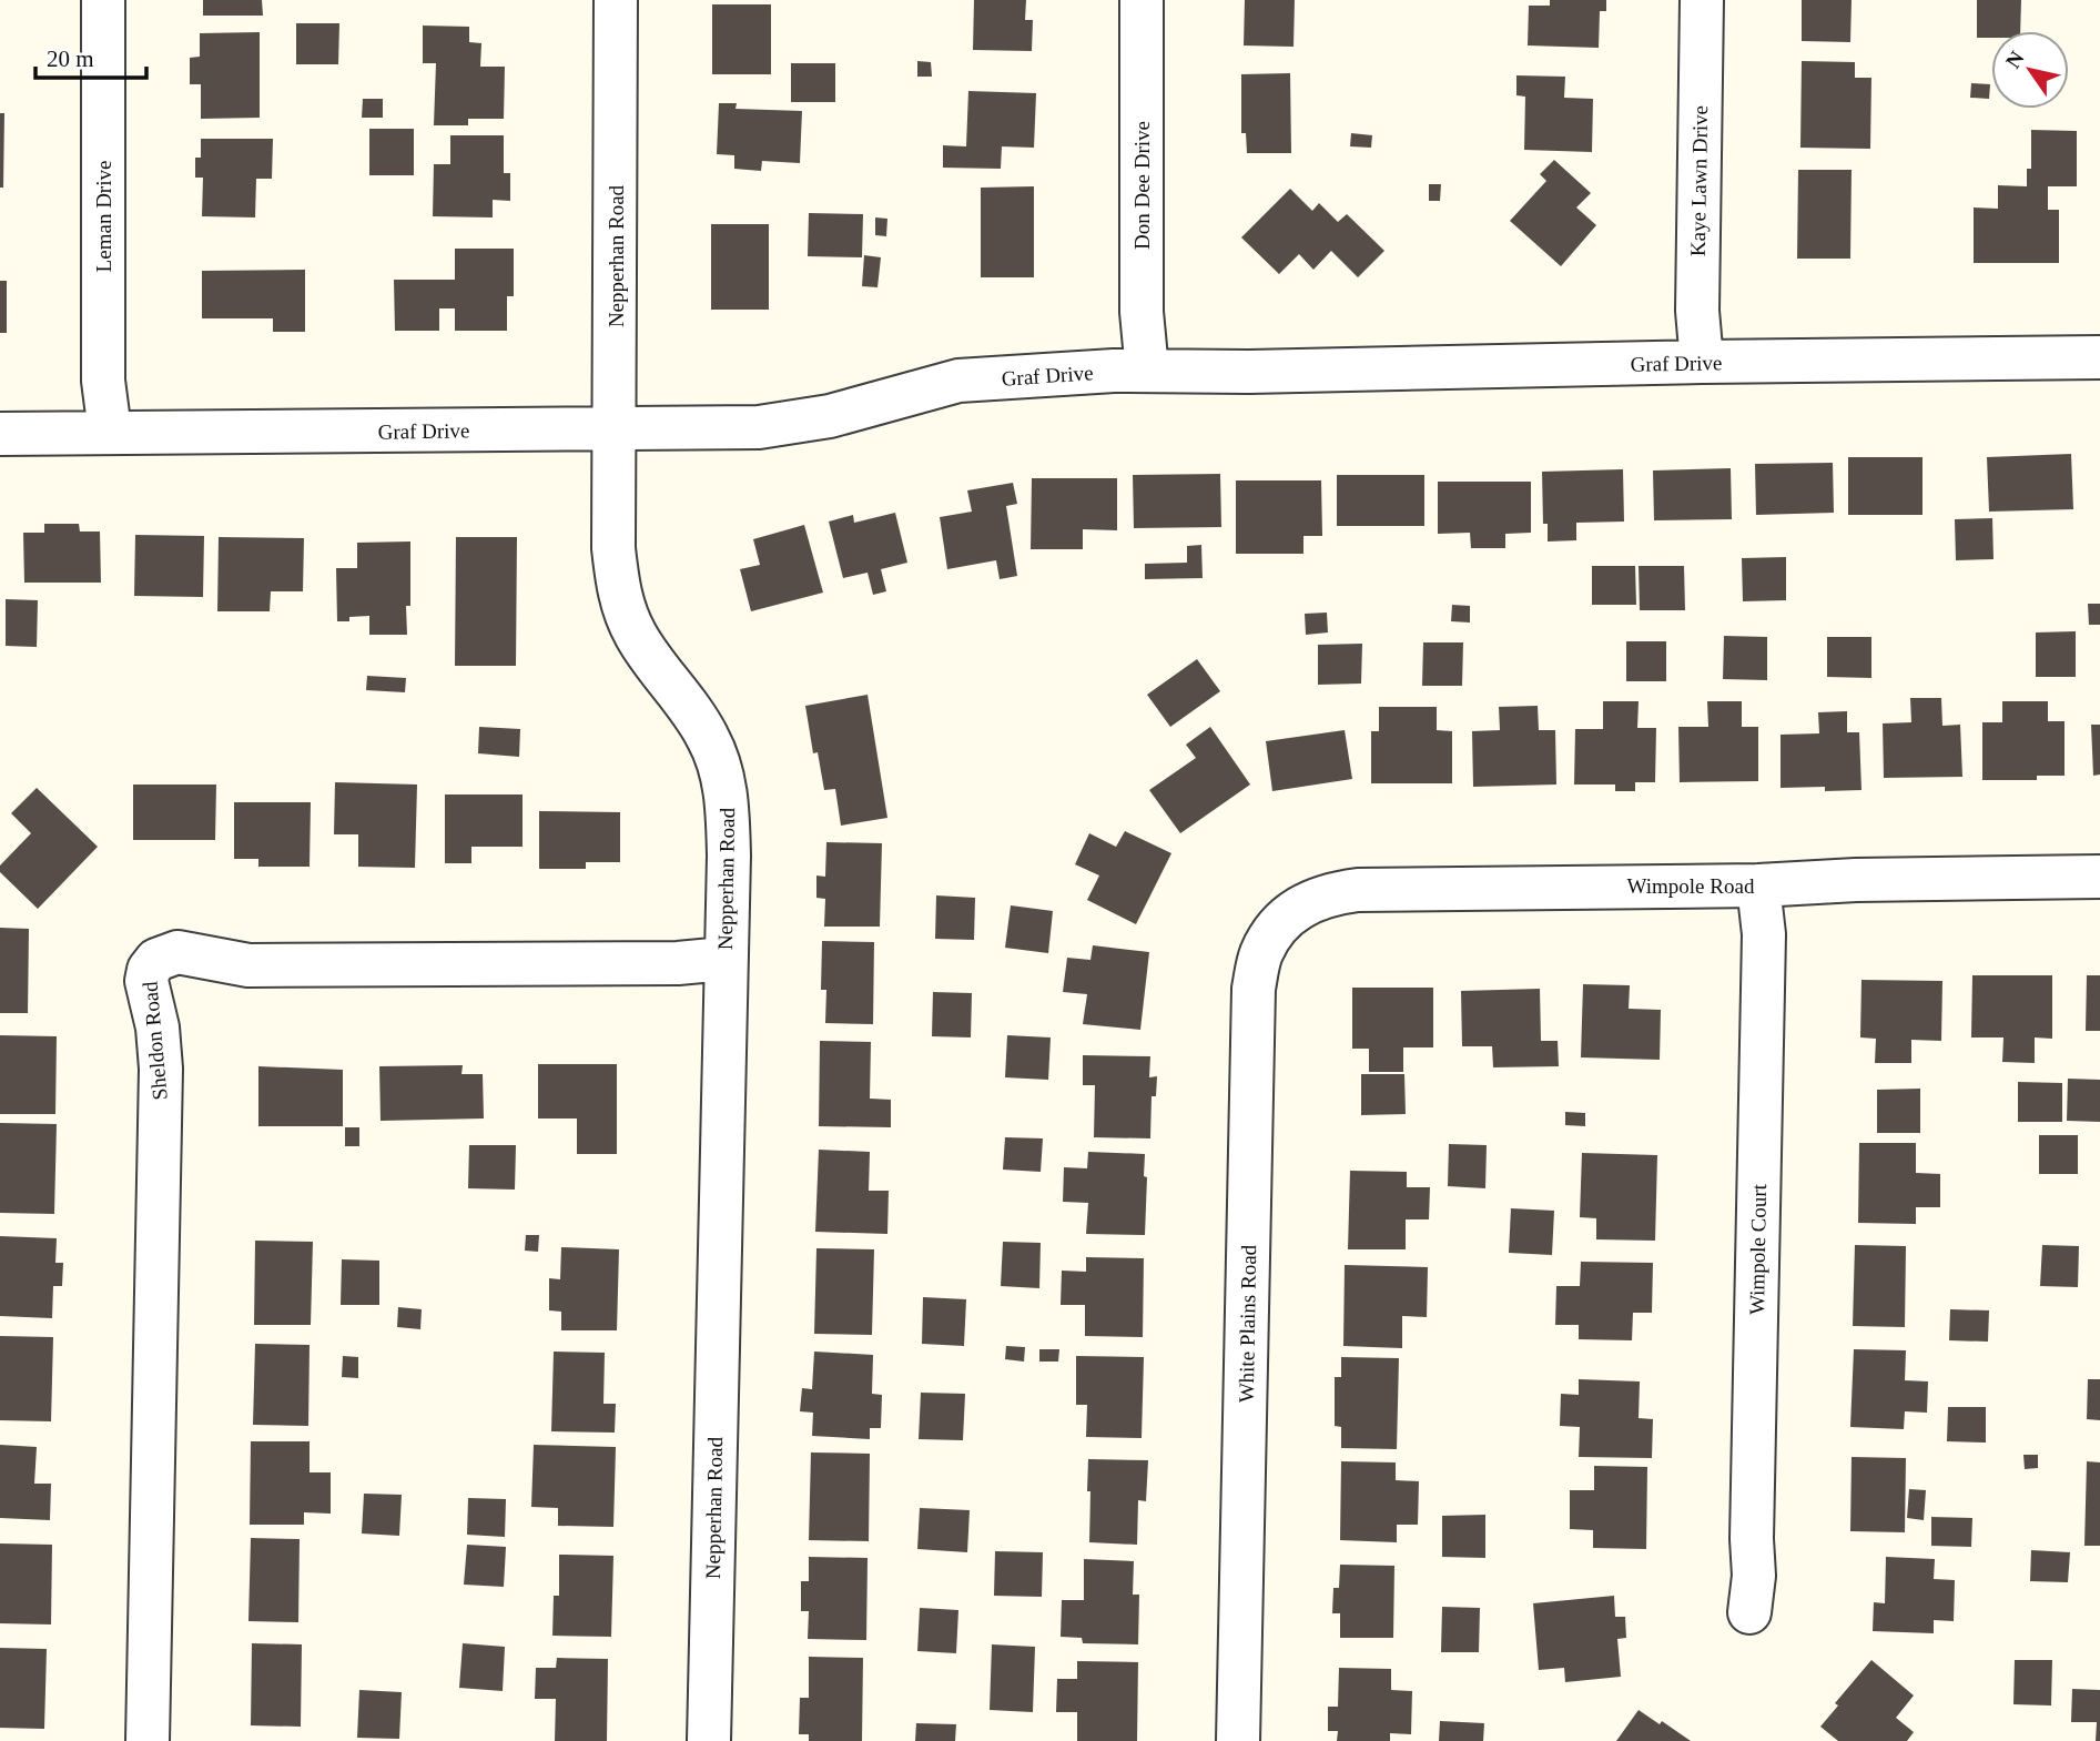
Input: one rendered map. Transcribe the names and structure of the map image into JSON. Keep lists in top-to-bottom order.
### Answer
{
  "streets": {
    "street": [
      "Kaye Lawn Drive",
      "Don Dee Drive",
      "Leman Drive",
      "Nepperhan Road",
      "Graf Drive",
      "Wimpole Road",
      "Sheldon Road",
      "Wimpole Court",
      "White Plains Road"
    ]
  },
  "crossings": [
    ["Kaye Lawn Drive", "Graf Drive"],
    ["Don Dee Drive", "Graf Drive"],
    ["Leman Drive", "Graf Drive"],
    ["Nepperhan Road", "Graf Drive"],
    ["Nepperhan Road", "Sheldon Road"],
    ["Wimpole Road", "Wimpole Court"],
    ["Wimpole Road", "White Plains Road"]
  ],
  "scale_bar": "20 m",
  "north": "top left"
}
